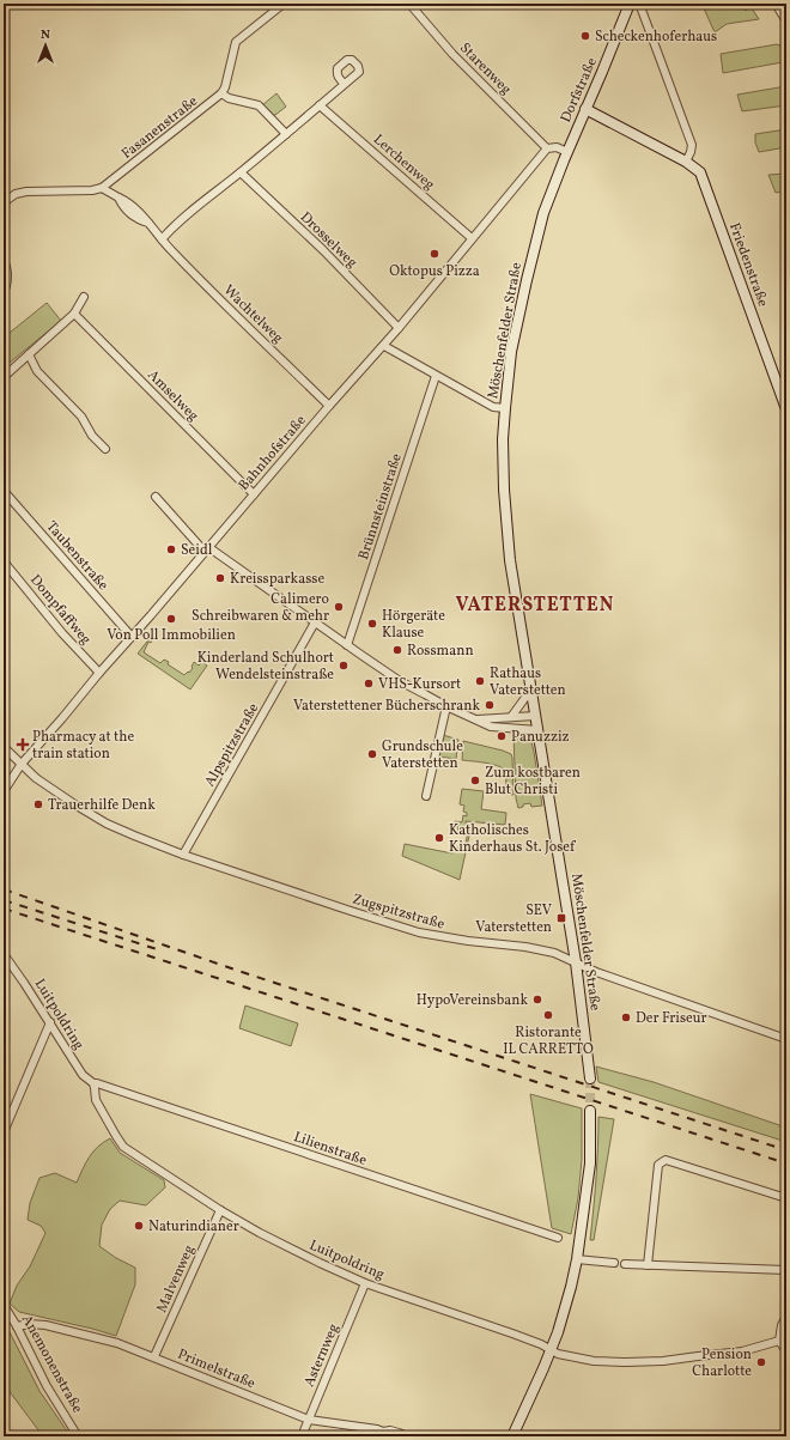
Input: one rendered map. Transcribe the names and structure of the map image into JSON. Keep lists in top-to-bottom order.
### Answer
{
  "streets": {
    "street": [
      "Starenweg",
      "Dorfstraße",
      "Fasanenstraße",
      "Lerchenweg",
      "Drosselweg",
      "Friedenstraße",
      "Wachtelweg",
      "Möschenfelder Straße",
      "Amselweg",
      "Bahnhofstraße",
      "Brünnsteinstraße",
      "Taubenstraße",
      "Dompfaffweg",
      "Alpspitzstraße",
      "Zugspitzstraße",
      "Luitpoldring",
      "Lilienstraße",
      "Malvenweg",
      "Asternweg",
      "Anemonenstraße",
      "Primelstraße"
    ]
  },
  "crossings": [
    ["Starenweg", "Bahnhofstraße"],
    ["Dorfstraße", "Friedenstraße"],
    ["Dorfstraße", "Möschenfelder Straße"],
    ["Fasanenstraße", "Wachtelweg"],
    ["Lerchenweg", "Bahnhofstraße"],
    ["Drosselweg", "Bahnhofstraße"],
    ["Wachtelweg", "Bahnhofstraße"],
    ["Möschenfelder Straße", "Zugspitzstraße"],
    ["Amselweg", "Bahnhofstraße"],
    ["Bahnhofstraße", "Taubenstraße"],
    ["Bahnhofstraße", "Dompfaffweg"],
    ["Bahnhofstraße", "Zugspitzstraße"],
    ["Alpspitzstraße", "Zugspitzstraße"],
    ["Luitpoldring", "Lilienstraße"],
    ["Luitpoldring", "Malvenweg"],
    ["Luitpoldring", "Asternweg"],
    ["Malvenweg", "Primelstraße"],
    ["Asternweg", "Primelstraße"],
    ["Anemonenstraße", "Primelstraße"]
  ],
  "districts": ["VATERSTETTEN"],
  "places": {
    "other": [
      "Scheckenhoferhaus",
      "Oktopus Pizza",
      "Seidl",
      "Kreissparkasse",
      "Calimero Schreibwaren & mehr",
      "Von Poll Immobilien",
      "Hörgeräte Klause",
      "Rossmann",
      "Kinderland Schulhort Wendelsteinstraße",
      "Rathaus Vaterstetten",
      "VHS-Kursort",
      "Vaterstettener Bücherschrank",
      "Panuzziz",
      "Grundschule Vaterstetten",
      "Zum kostbaren Blut Christi",
      "Trauerhilfe Denk",
      "Katholisches Kinderhaus St. Josef",
      "HypoVereinsbank",
      "Ristorante IL CARRETTO",
      "Der Friseur",
      "Naturindianer",
      "Pension Charlotte"
    ],
    "health": ["Pharmacy at the train station"],
    "transit": ["SEV Vaterstetten"]
  },
  "north": "top"
}
